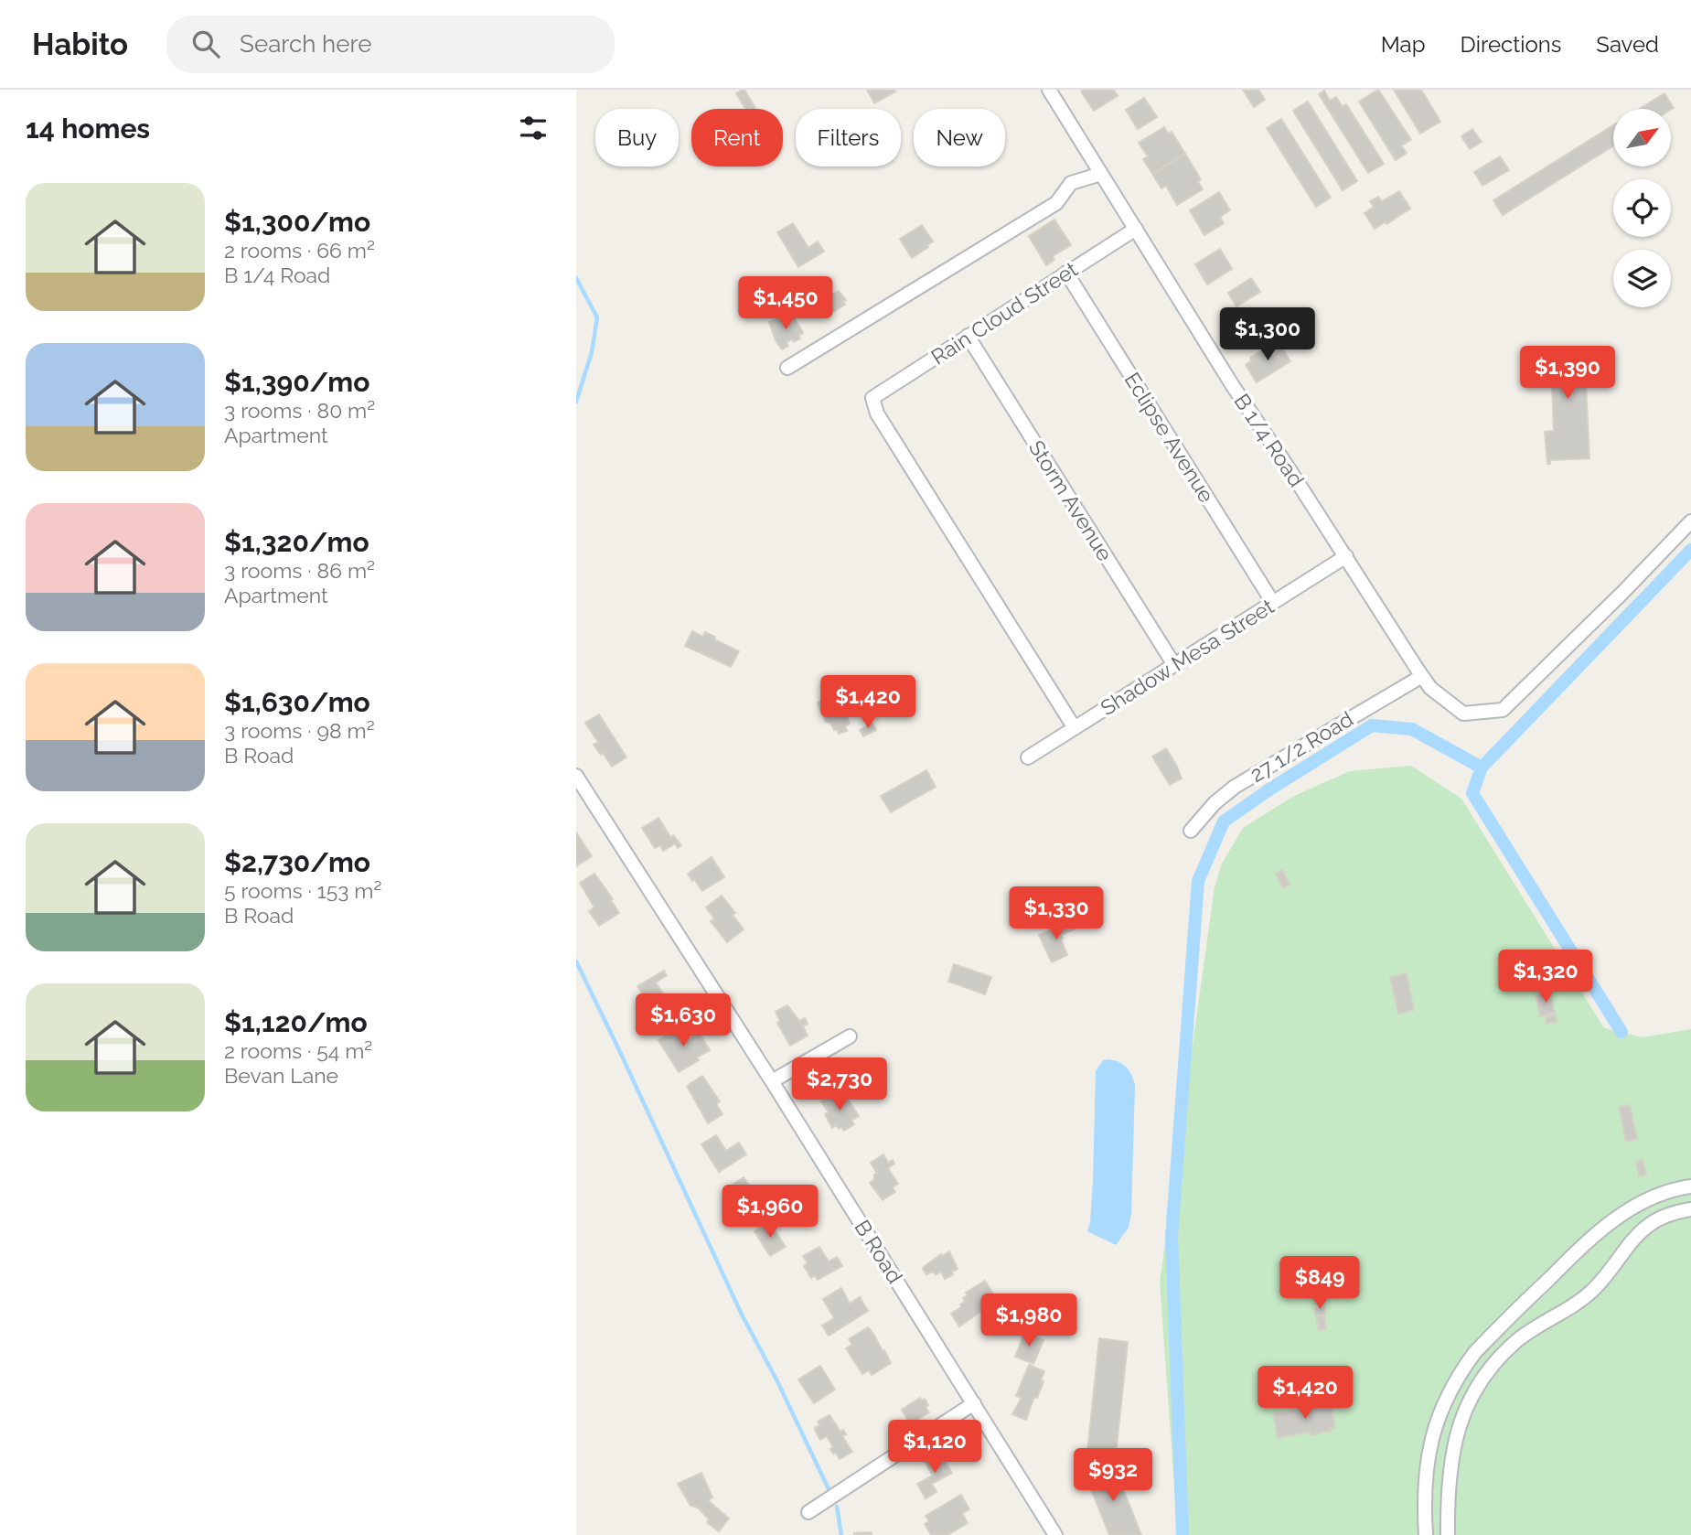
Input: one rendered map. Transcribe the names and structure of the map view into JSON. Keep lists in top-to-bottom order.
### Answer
{
  "streets": {
    "street": [
      "Rain Cloud Street",
      "Eclipse Avenue",
      "B 1/4 Road",
      "Storm Avenue",
      "Shadow Mesa Street",
      "27 1/2 Road",
      "B Road"
    ]
  },
  "crossings": [
    ["Rain Cloud Street", "Eclipse Avenue"],
    ["Rain Cloud Street", "B 1/4 Road"],
    ["Rain Cloud Street", "Storm Avenue"],
    ["Rain Cloud Street", "Shadow Mesa Street"],
    ["Eclipse Avenue", "Shadow Mesa Street"],
    ["B 1/4 Road", "Shadow Mesa Street"],
    ["B 1/4 Road", "27 1/2 Road"],
    ["Storm Avenue", "Shadow Mesa Street"]
  ],
  "north": "top right",
  "page": {
    "header": "Habito",
    "search": "Search here",
    "nav": ["Map", "Directions", "Saved"],
    "heading": "14 homes",
    "chip": [
      "Buy",
      "Rent",
      "Filters",
      "New"
    ],
    "list": [
      {
        "name": "$1,300/mo",
        "note": "2 rooms · 66 m² · B 1/4 Road"
      },
      {
        "name": "$1,390/mo",
        "note": "3 rooms · 80 m² · Apartment"
      },
      {
        "name": "$1,320/mo",
        "note": "3 rooms · 86 m² · Apartment"
      },
      {
        "name": "$1,630/mo",
        "note": "3 rooms · 98 m² · B Road"
      },
      {
        "name": "$2,730/mo",
        "note": "5 rooms · 153 m² · B Road"
      },
      {
        "name": "$1,120/mo",
        "note": "2 rooms · 54 m² · Bevan Lane"
      }
    ],
    "price": [
      "$1,450",
      "$1,300",
      "$1,390",
      "$1,420",
      "$1,330",
      "$1,320",
      "$1,630",
      "$2,730",
      "$1,960",
      "$849",
      "$1,980",
      "$1,420",
      "$1,120",
      "$932"
    ]
  }
}
